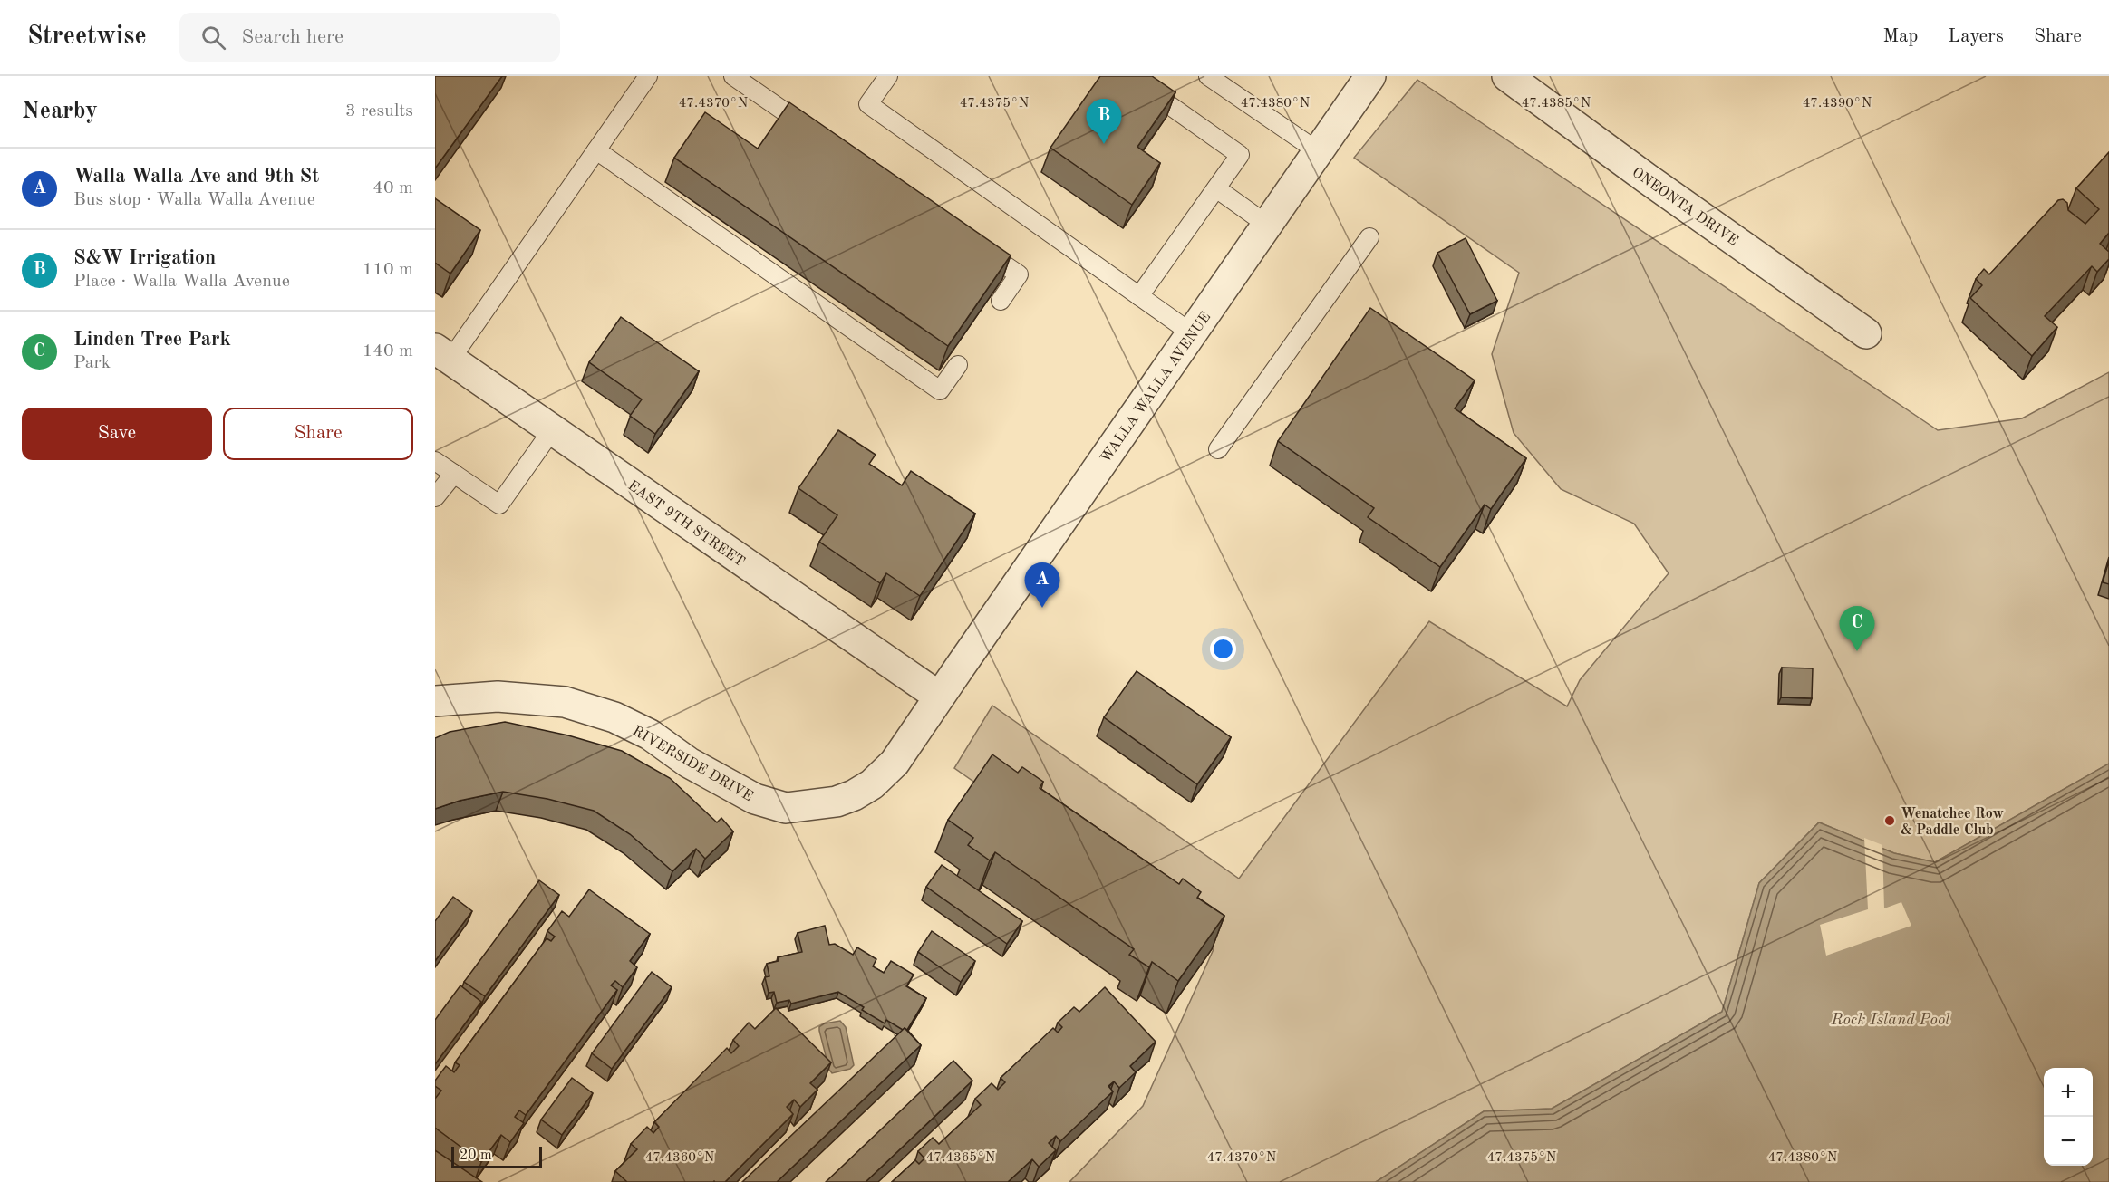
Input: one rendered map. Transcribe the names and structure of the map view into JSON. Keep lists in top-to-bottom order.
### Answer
{
  "streets": {
    "street": [
      "ONEONTA DRIVE",
      "WALLA WALLA AVENUE",
      "EAST 9TH STREET",
      "RIVERSIDE DRIVE"
    ]
  },
  "crossings": [
    ["WALLA WALLA AVENUE", "EAST 9TH STREET"],
    ["WALLA WALLA AVENUE", "RIVERSIDE DRIVE"],
    ["EAST 9TH STREET", "RIVERSIDE DRIVE"]
  ],
  "water": ["Rock Island Pool"],
  "places": ["Wenatchee Row & Paddle Club"],
  "scale_bar": "20 m",
  "page": {
    "header": "Streetwise",
    "search": "Search here",
    "nav": ["Map", "Layers", "Share"],
    "heading": ["Nearby", "3 results"],
    "pins": ["B", "A", "C"],
    "list": [
      {
        "mark": "A",
        "name": "Walla Walla Ave and 9th St",
        "note": "Bus stop · Walla Walla Avenue",
        "value": "40 m"
      },
      {
        "mark": "B",
        "name": "S&W Irrigation",
        "note": "Place · Walla Walla Avenue",
        "value": "110 m"
      },
      {
        "mark": "C",
        "name": "Linden Tree Park",
        "note": "Park",
        "value": "140 m"
      }
    ],
    "buttons": ["Save", "Share"],
    "map_buttons": ["+", "−"],
    "scale": "20 m"
  },
  "coordinates": [
    "47.4390°N",
    "47.4370°N",
    "47.4375°N",
    "47.4380°N",
    "47.4385°N",
    "47.4360°N",
    "47.4365°N"
  ]
}
